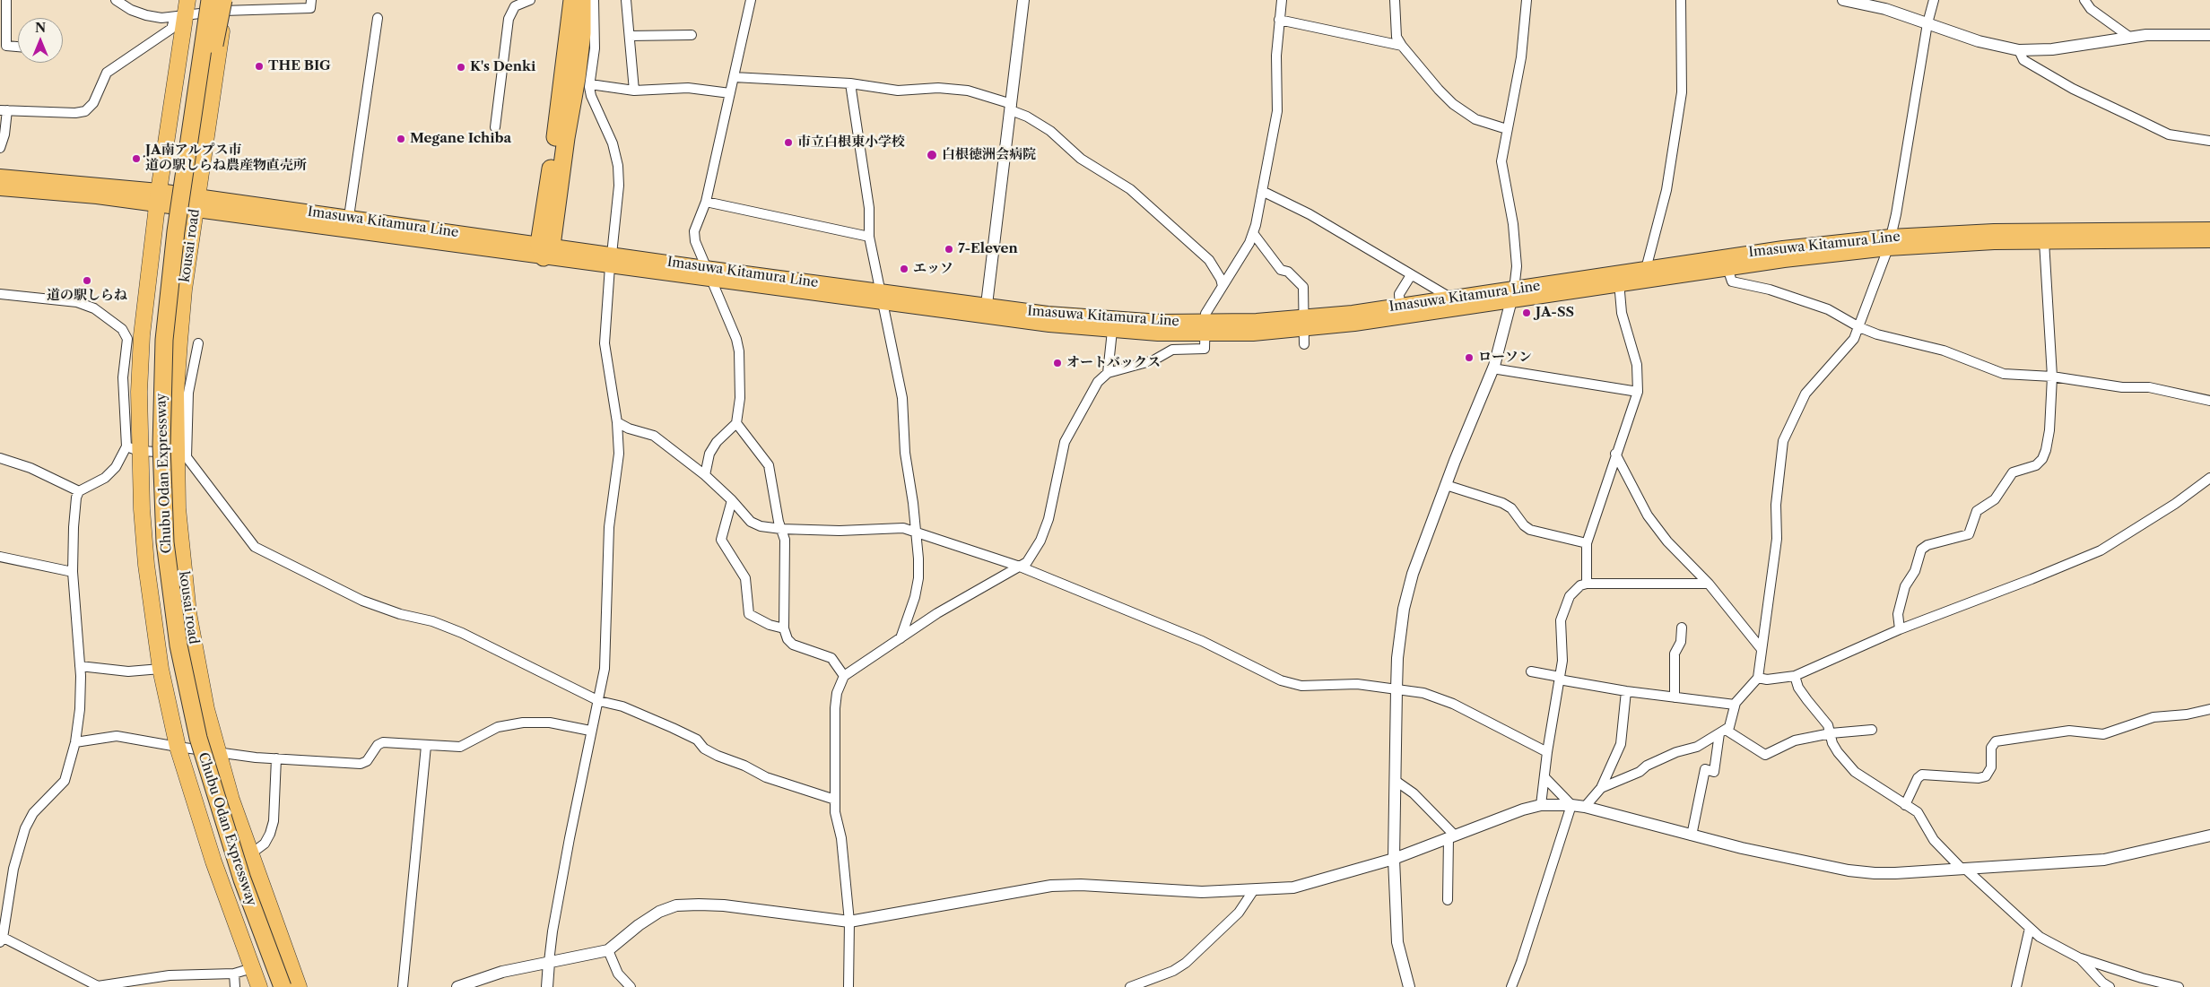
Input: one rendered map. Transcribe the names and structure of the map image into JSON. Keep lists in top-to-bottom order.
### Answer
{
  "streets": {
    "highway": ["kousai road", "Chubu Odan Expressway"],
    "main road": ["Imasuwa Kitamura Line"]
  },
  "crossings": [
    ["Imasuwa Kitamura Line", "kousai road"],
    ["kousai road", "Chubu Odan Expressway"]
  ],
  "places": [
    "THE BIG",
    "K's Denki",
    "Megane Ichiba",
    "市立白根東小学校",
    "白根徳洲会病院",
    "JA南アルプス市 道の駅しらね農産物直売所",
    "7-Eleven",
    "エッソ",
    "道の駅しらね",
    "JA-SS",
    "ローソン",
    "オートバックス"
  ],
  "north": "top"
}
